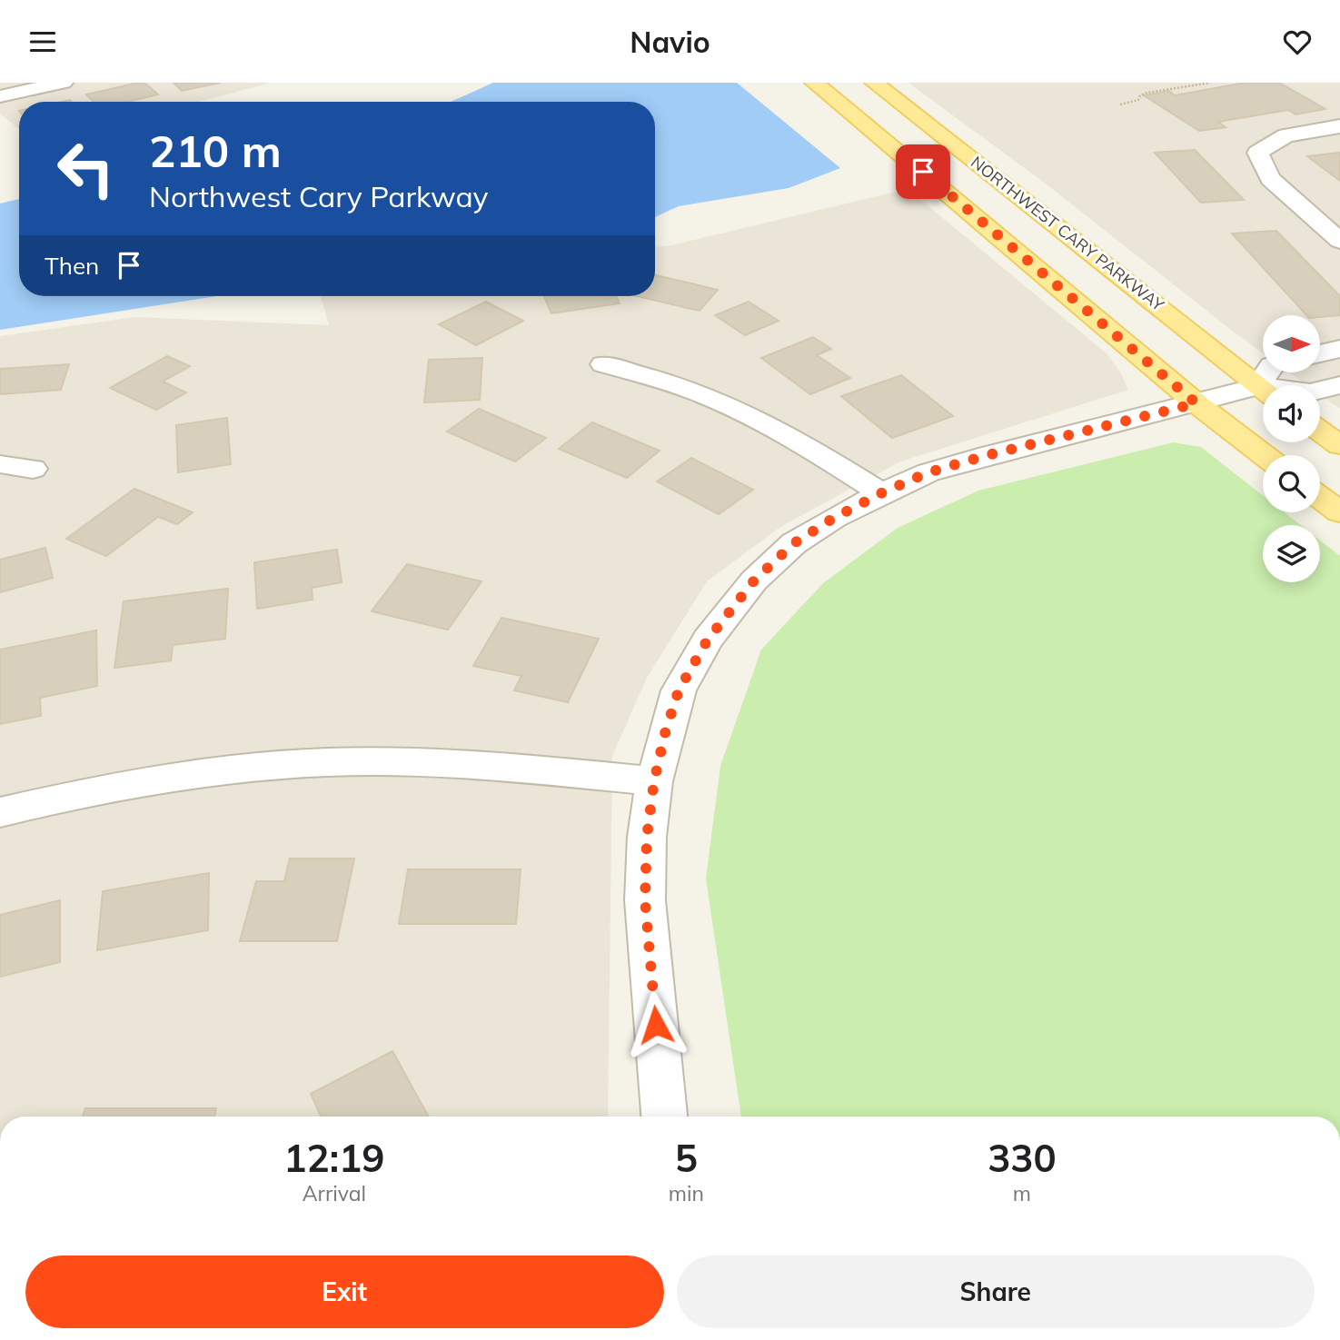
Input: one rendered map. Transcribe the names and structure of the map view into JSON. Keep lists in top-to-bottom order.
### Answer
{
  "streets": {
    "main road": ["NORTHWEST CARY PARKWAY"]
  },
  "north": "right",
  "page": {
    "header": "Navio",
    "turn": ["210 m", "Northwest Cary Parkway"],
    "then": "Then",
    "eta": [
      "12:19",
      "Arrival",
      "5",
      "min",
      "330",
      "m"
    ],
    "buttons": ["Exit", "Share"]
  }
}
